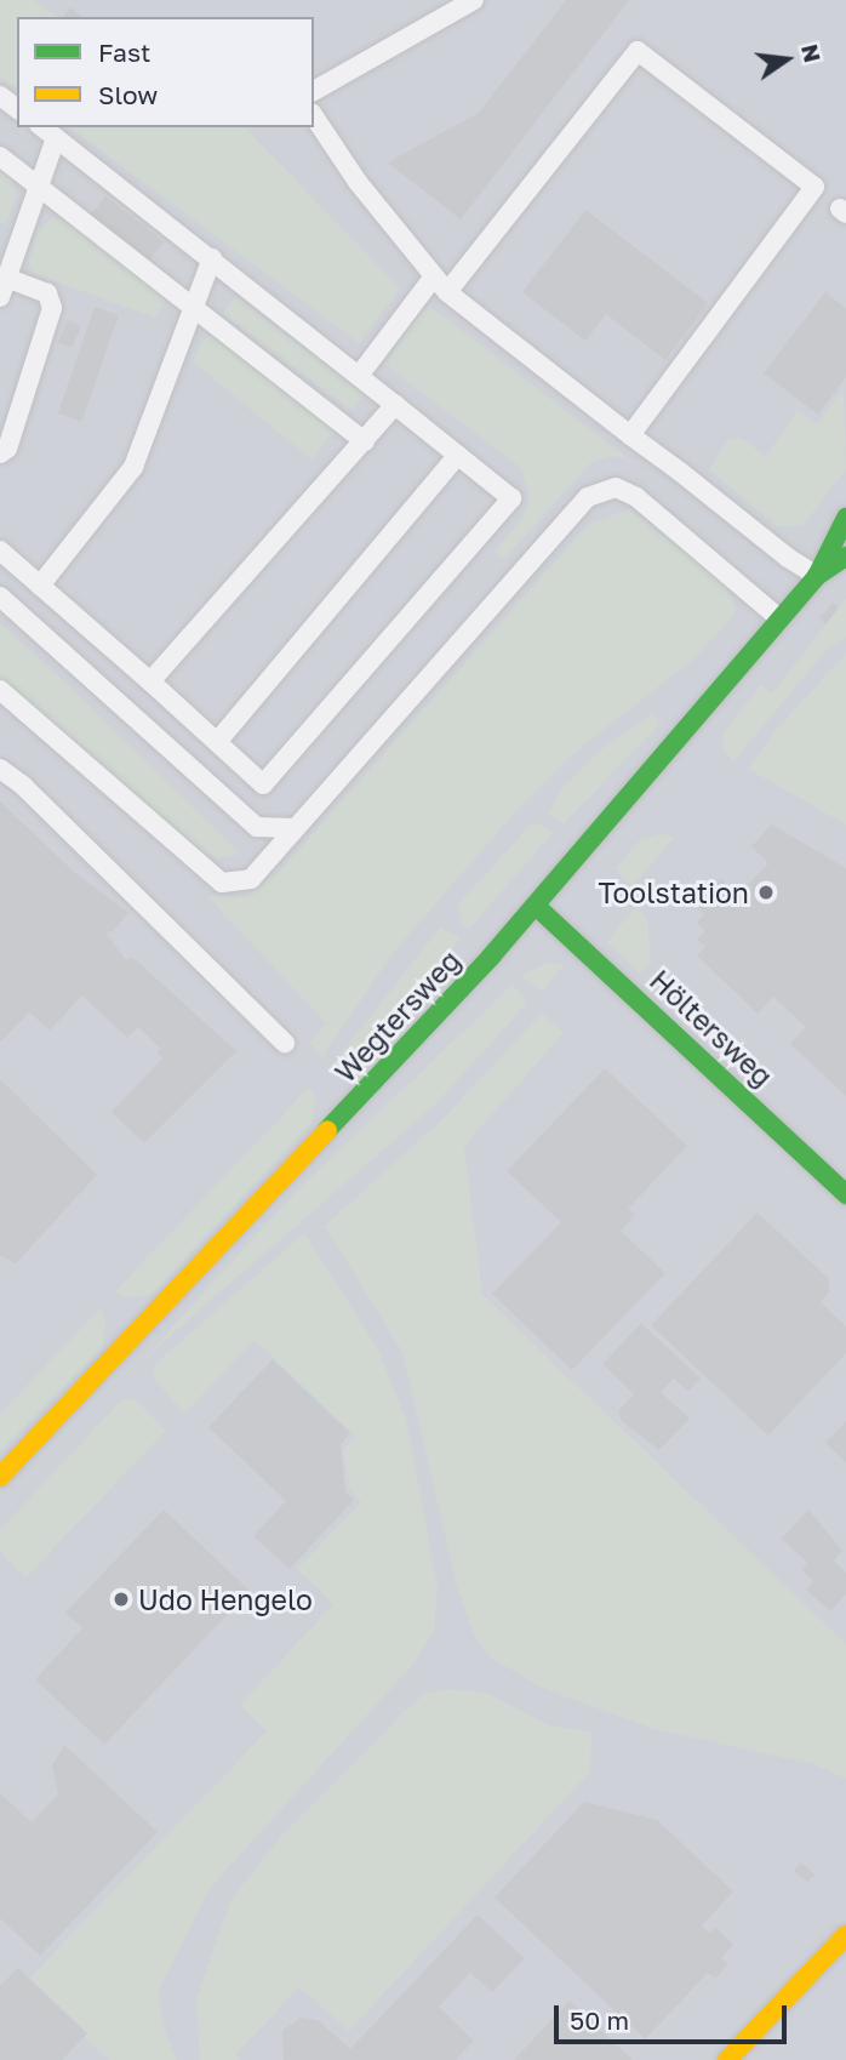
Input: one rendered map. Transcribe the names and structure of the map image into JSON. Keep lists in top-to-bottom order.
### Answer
{
  "streets": {
    "street": ["Wegtersweg", "Höltersweg"]
  },
  "crossings": [
    ["Wegtersweg", "Höltersweg"]
  ],
  "places": ["Toolstation", "Udo Hengelo"],
  "legend": ["Fast", "Slow"],
  "scale_bar": "50 m",
  "north": "right"
}
